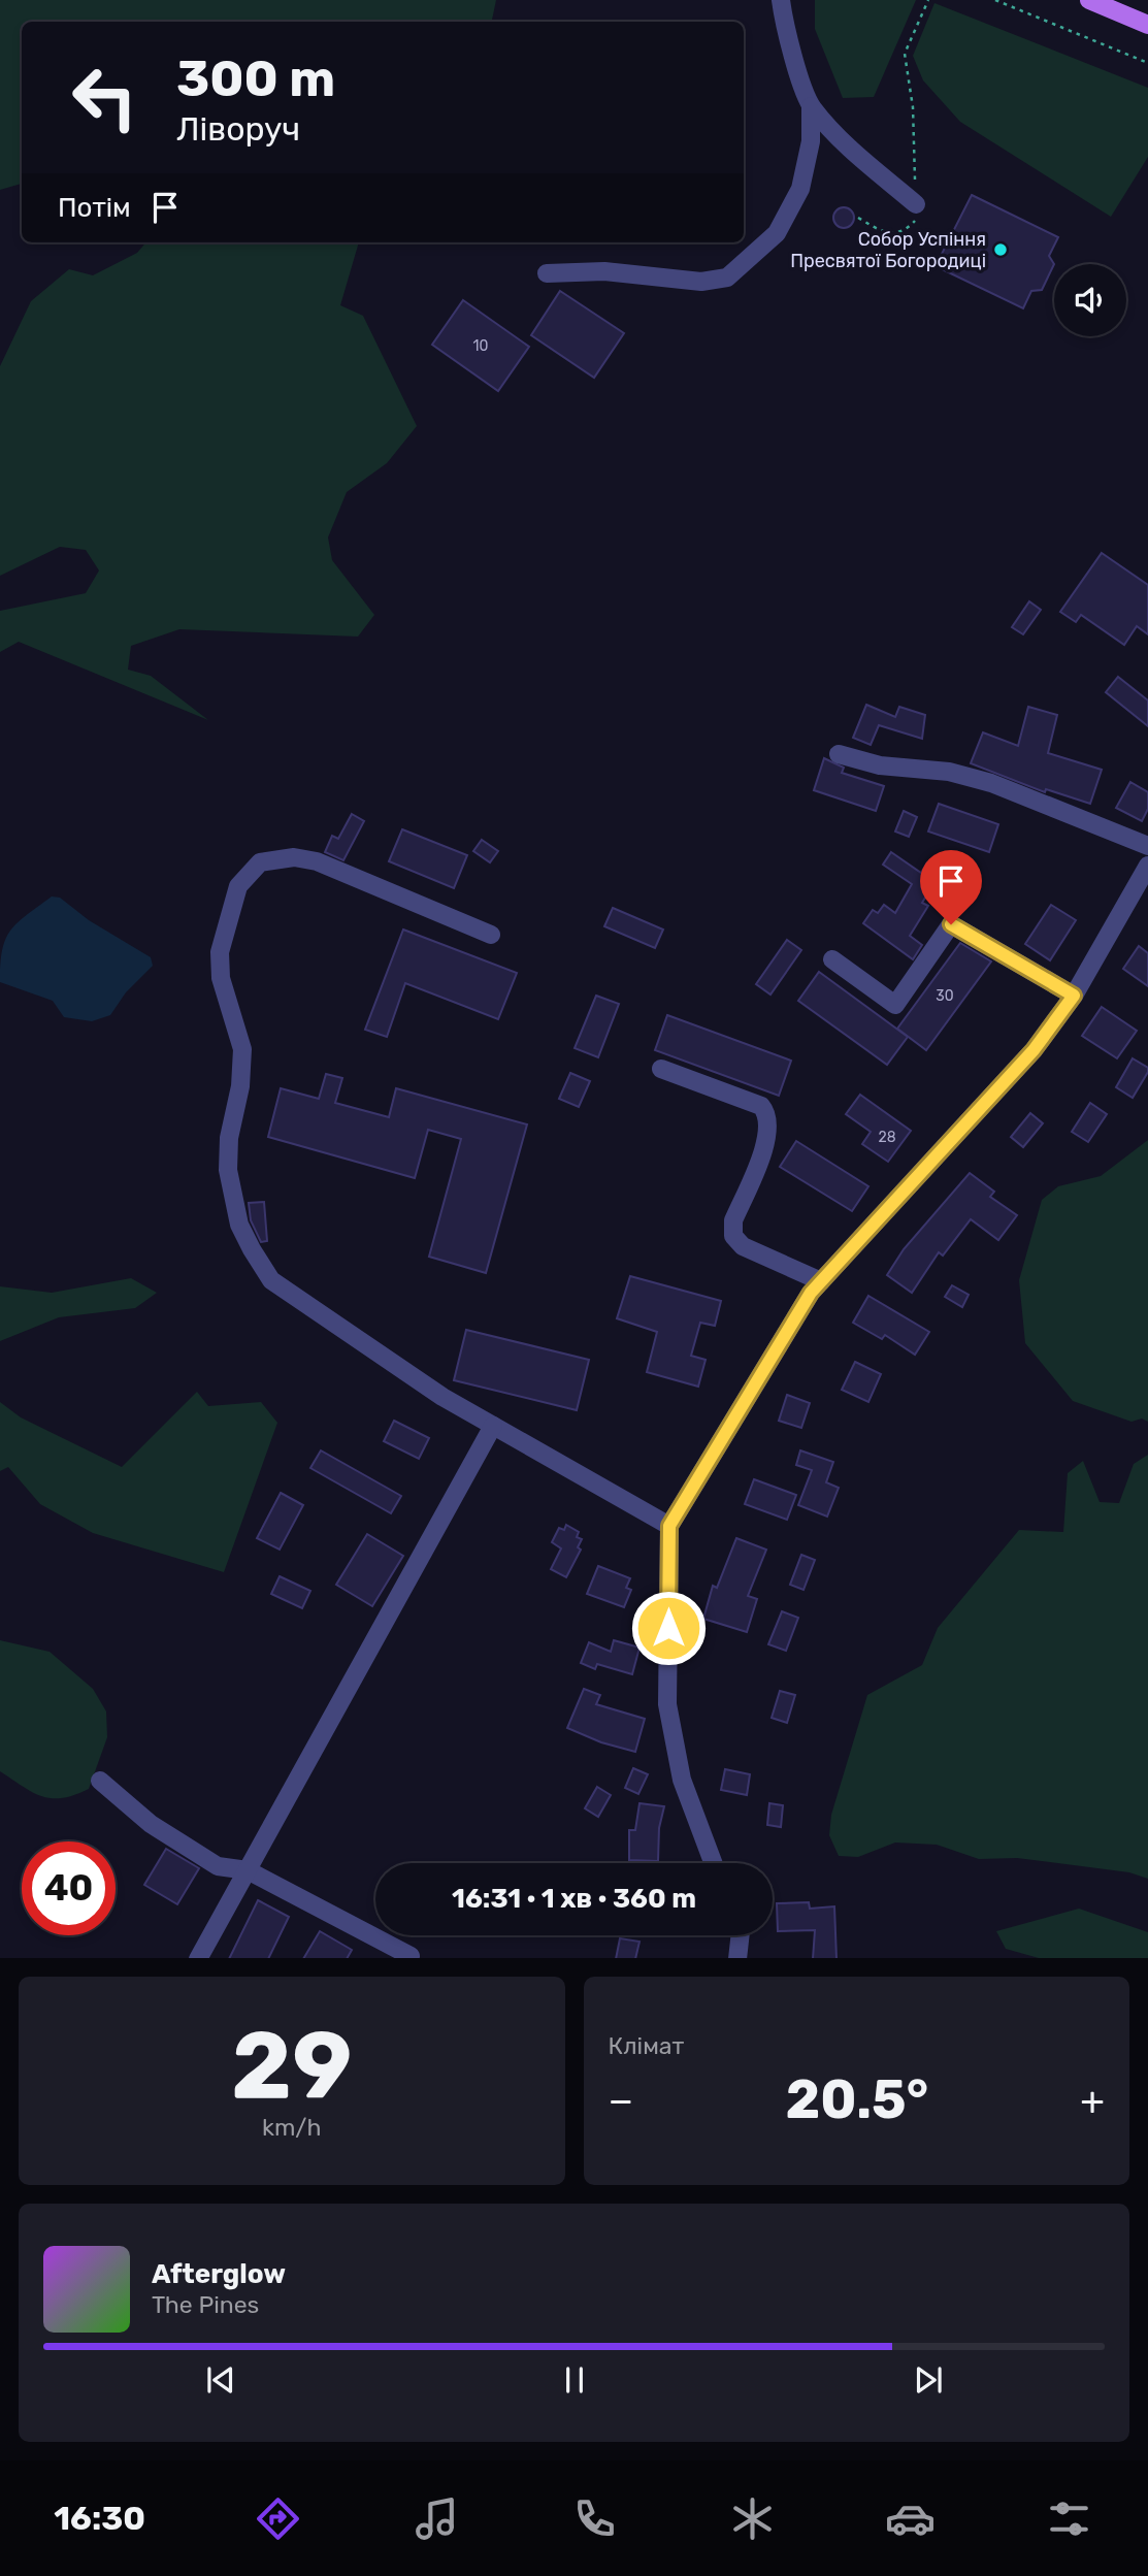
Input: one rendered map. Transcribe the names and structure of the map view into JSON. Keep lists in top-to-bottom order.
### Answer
{
  "places": ["Собор Успіння Пресвятої Богородиці"],
  "house_numbers": ["10", "30", "28"],
  "page": {
    "turn": ["300 m", "Ліворуч"],
    "then": "Потім",
    "limit": "40",
    "trip": "16:31 · 1 хв · 360 m",
    "tile": [
      ["29", "km/h"],
      "Клімат"
    ],
    "heat": ["−", "20.5°", "+"],
    "song": ["Afterglow", "The Pines"],
    "tabs": "16:30"
  }
}
